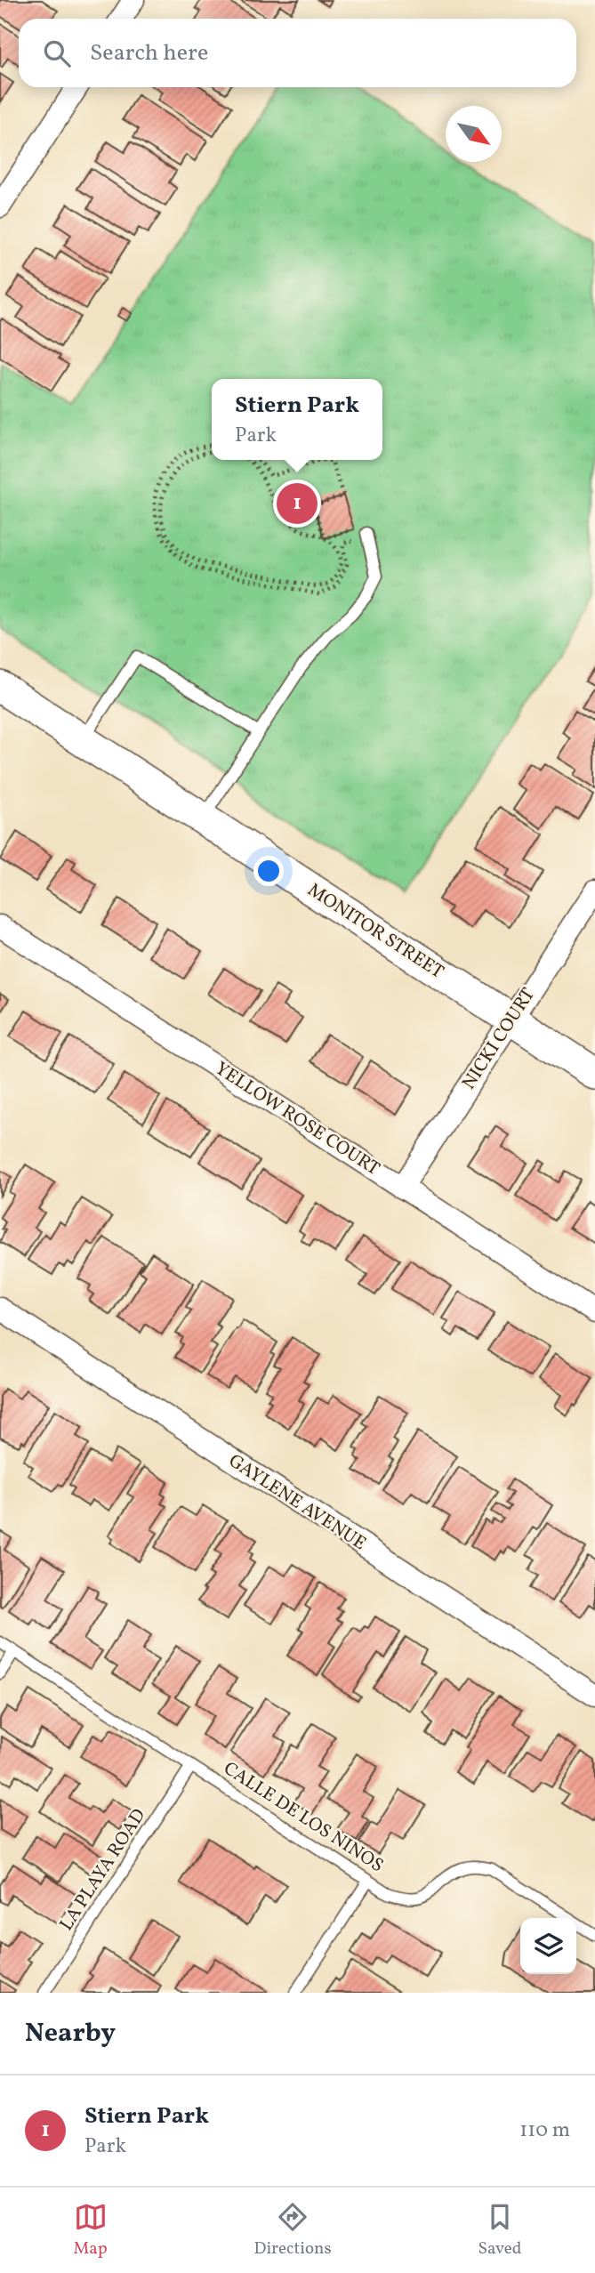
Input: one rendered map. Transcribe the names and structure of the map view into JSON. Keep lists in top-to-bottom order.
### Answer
{
  "streets": {
    "street": [
      "MONITOR STREET",
      "NICKI COURT",
      "YELLOW ROSE COURT",
      "GAYLENE AVENUE"
    ],
    "lane": ["CALLE DE LOS NINOS", "LA PLAYA ROAD"]
  },
  "crossings": [
    ["MONITOR STREET", "NICKI COURT"],
    ["NICKI COURT", "YELLOW ROSE COURT"],
    ["CALLE DE LOS NINOS", "LA PLAYA ROAD"]
  ],
  "north": "bottom right",
  "page": {
    "search": "Search here",
    "popup": ["Stiern Park", "Park"],
    "pins": "1",
    "heading": "Nearby",
    "list": [
      {
        "mark": "1",
        "name": "Stiern Park",
        "note": "Park",
        "value": "110 m"
      }
    ],
    "nav": ["Map", "Directions", "Saved"]
  }
}
